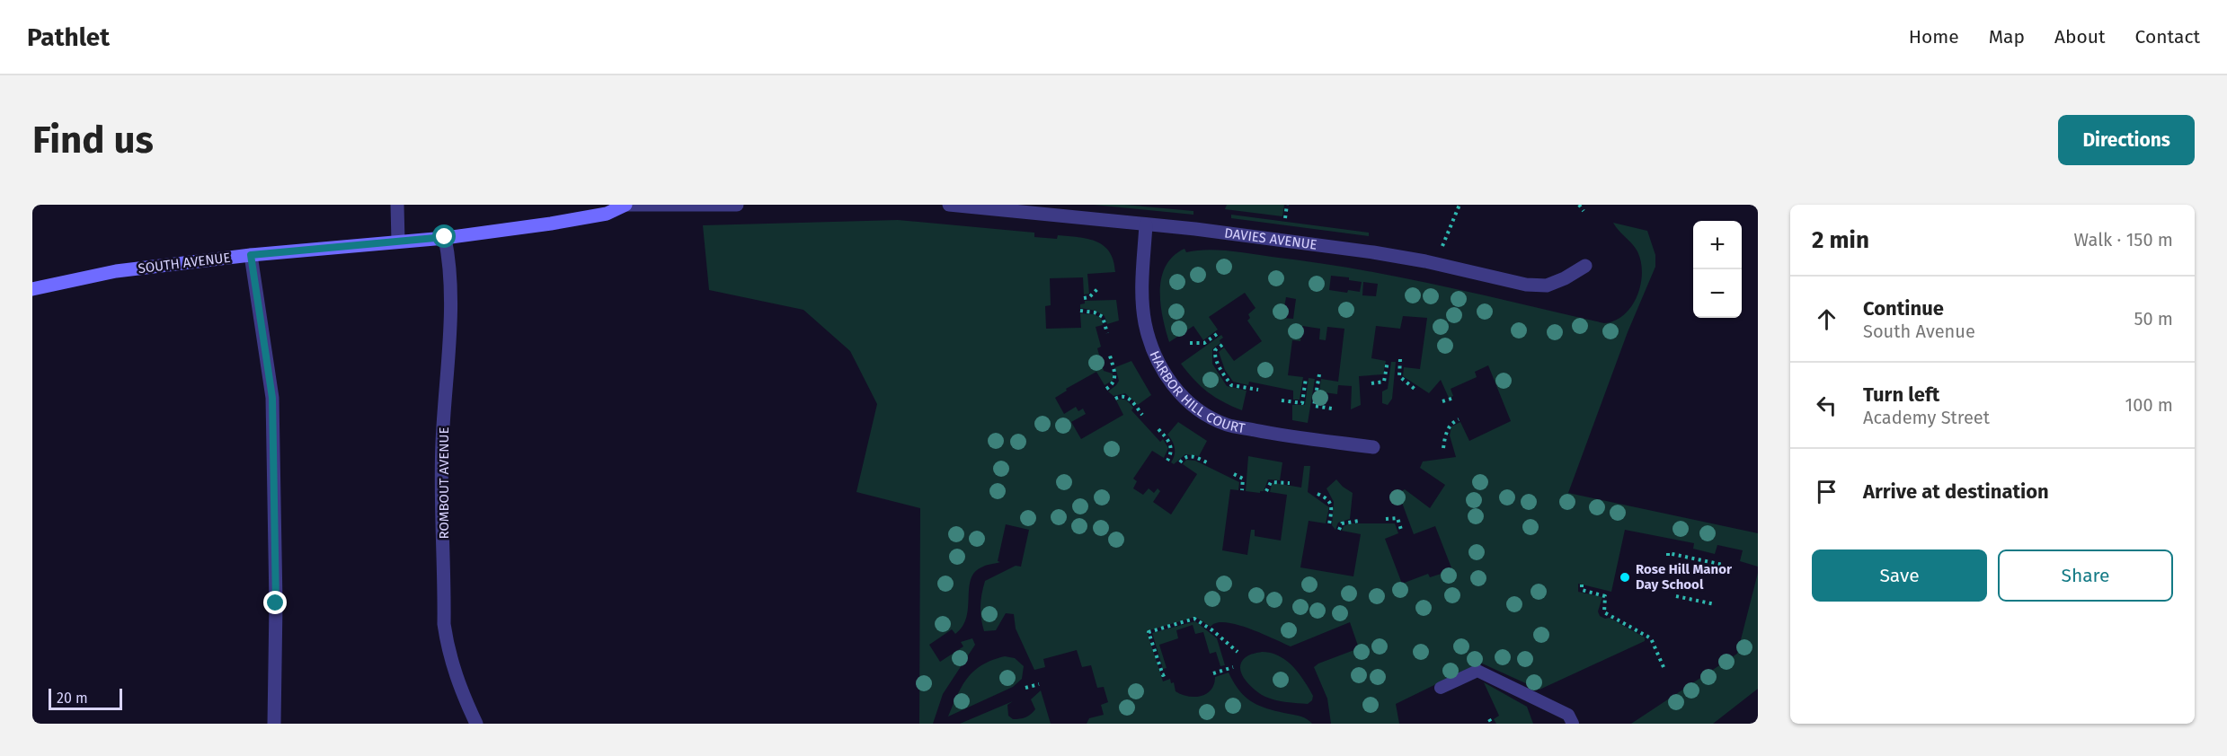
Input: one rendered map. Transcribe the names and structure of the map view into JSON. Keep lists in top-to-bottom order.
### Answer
{
  "streets": {
    "street": [
      "DAVIES AVENUE",
      "SOUTH AVENUE",
      "HARBOR HILL COURT",
      "ROMBOUT AVENUE"
    ]
  },
  "crossings": [
    ["DAVIES AVENUE", "HARBOR HILL COURT"],
    ["SOUTH AVENUE", "ROMBOUT AVENUE"]
  ],
  "places": ["Rose Hill Manor Day School"],
  "scale_bar": "20 m",
  "page": {
    "header": "Pathlet",
    "nav": [
      "Home",
      "Map",
      "About",
      "Contact"
    ],
    "buttons": [
      "Directions",
      ["Save", "Share"]
    ],
    "title": "Find us",
    "heading": ["2 min", "Walk · 150 m"],
    "map_buttons": ["+", "−"],
    "list": [
      ["Continue", "South Avenue", "50 m"],
      ["Turn left", "Academy Street", "100 m"],
      "Arrive at destination"
    ],
    "scale": "20 m"
  }
}
